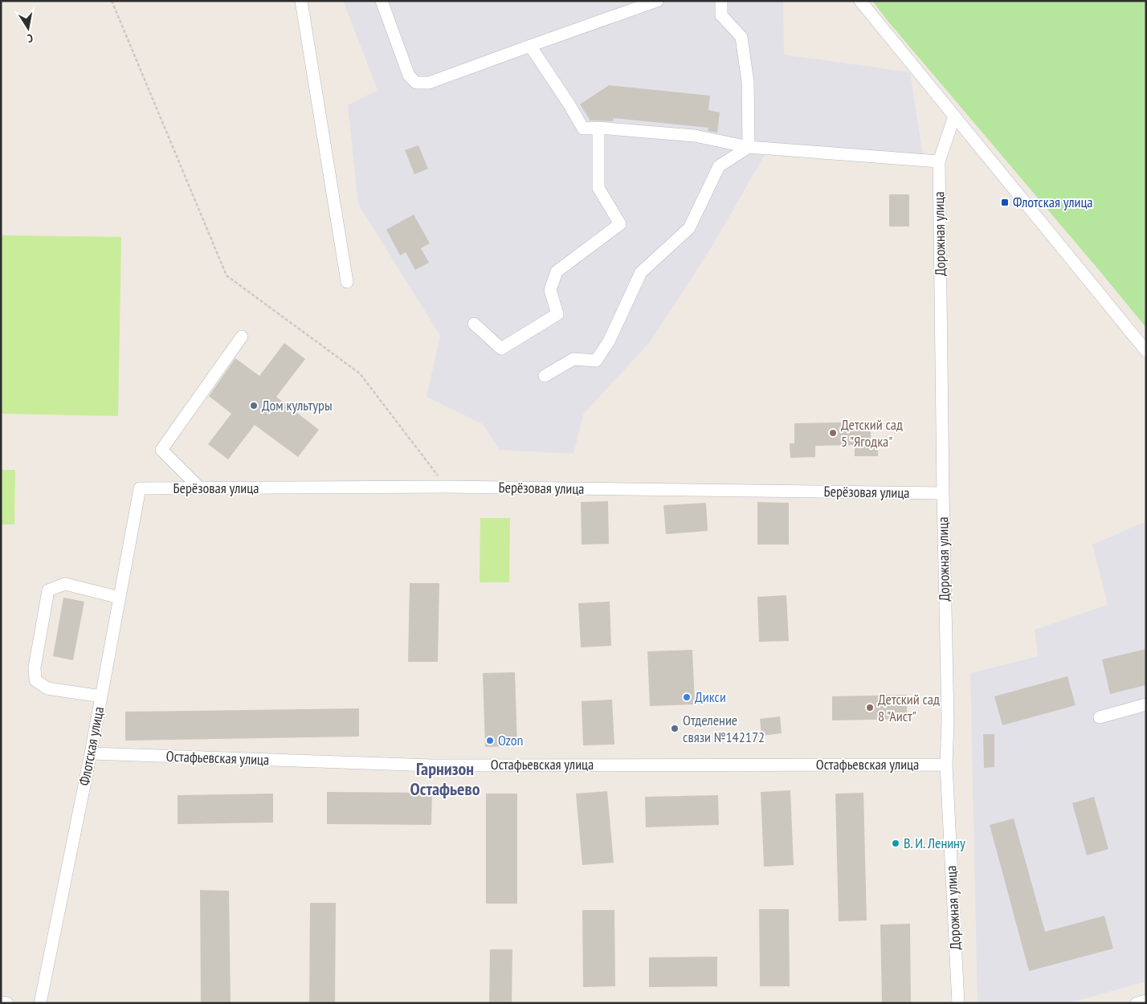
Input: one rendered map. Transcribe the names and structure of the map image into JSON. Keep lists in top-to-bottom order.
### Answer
{
  "streets": {
    "street": [
      "Дорожная улица",
      "Берёзовая улица",
      "Флотская улица",
      "Остафьевская улица"
    ]
  },
  "crossings": [
    ["Дорожная улица", "Берёзовая улица"],
    ["Дорожная улица", "Остафьевская улица"],
    ["Берёзовая улица", "Флотская улица"],
    ["Флотская улица", "Остафьевская улица"]
  ],
  "districts": ["Гарнизон Остафьево"],
  "places": {
    "transit": ["Флотская улица"],
    "other": [
      "Дом культуры",
      "Детский сад 5 \"Ягодка\"",
      "Дикси",
      "Детский сад 8 \"Аист\"",
      "Отделение связи №142172",
      "Ozon",
      "В. И. Ленину"
    ]
  },
  "north": "bottom"
}
